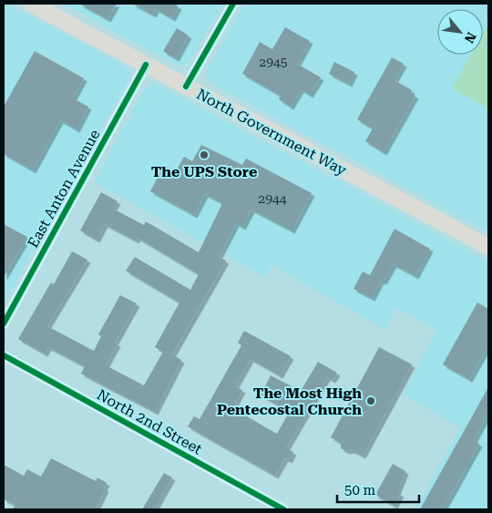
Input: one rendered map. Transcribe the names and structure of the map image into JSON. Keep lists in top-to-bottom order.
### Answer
{
  "streets": {
    "main road": ["North Government Way"],
    "street": ["East Anton Avenue", "North 2nd Street"]
  },
  "crossings": [
    ["North Government Way", "East Anton Avenue"]
  ],
  "places": ["The UPS Store", "The Most High Pentecostal Church"],
  "house_numbers": ["2945", "2944"],
  "scale_bar": "50 m",
  "north": "bottom right"
}
